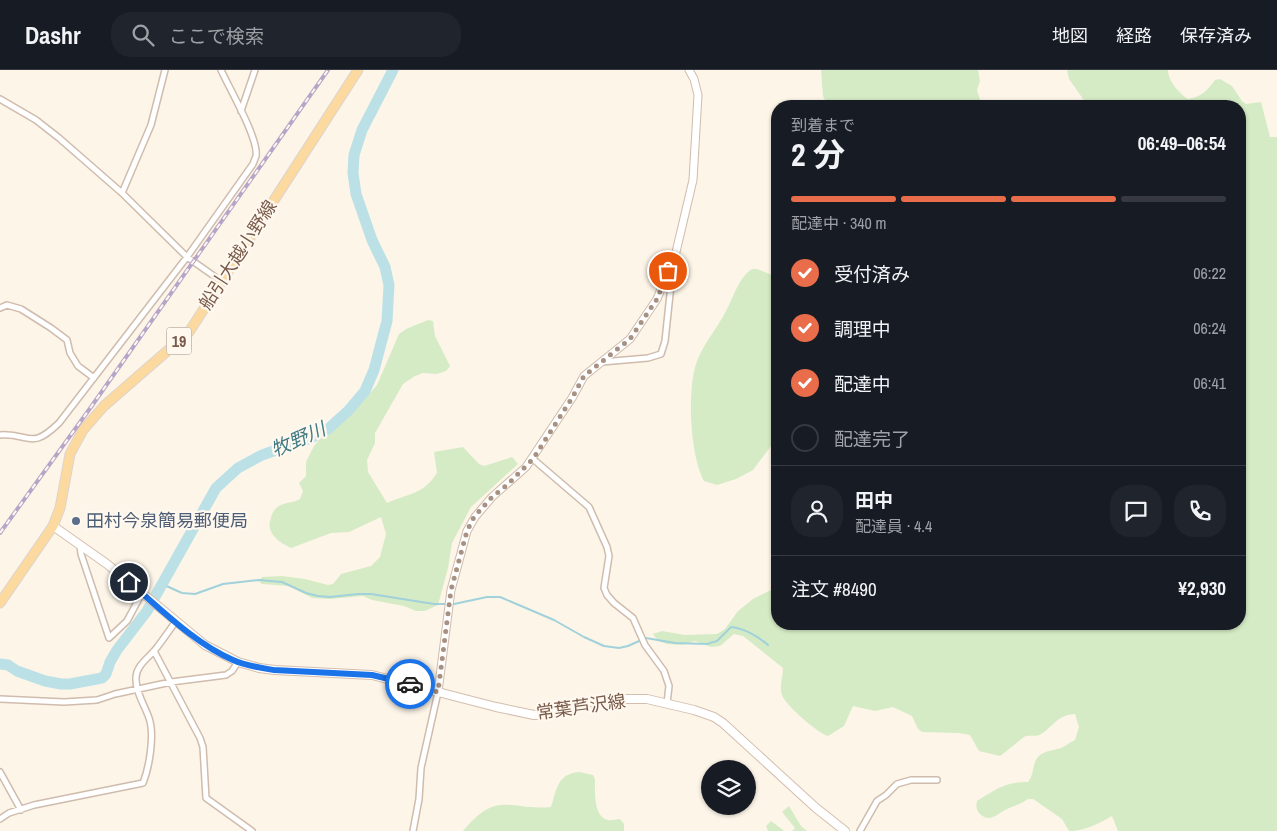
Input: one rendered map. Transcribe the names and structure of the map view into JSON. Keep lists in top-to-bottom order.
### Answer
{
  "streets": {
    "main road": ["船引大越小野線", "19", "常葉芦沢線"]
  },
  "crossings": [
    ["船引大越小野線", "常葉芦沢線"]
  ],
  "water": ["牧野川"],
  "places": ["田村今泉簡易郵便局"],
  "page": {
    "header": "Dashr",
    "search": "ここで検索",
    "nav": ["地図", "経路", "保存済み"],
    "heading": ["2 分", "到着まで", "06:49–06:54"],
    "panel": [
      "田中",
      "配達員 · 4.4",
      "注文 #8490",
      "¥2,930"
    ],
    "bar": "配達中 · 340 m",
    "list": [
      ["受付済み", "06:22"],
      ["調理中", "06:24"],
      ["配達中", "06:41"],
      "配達完了"
    ]
  }
}
